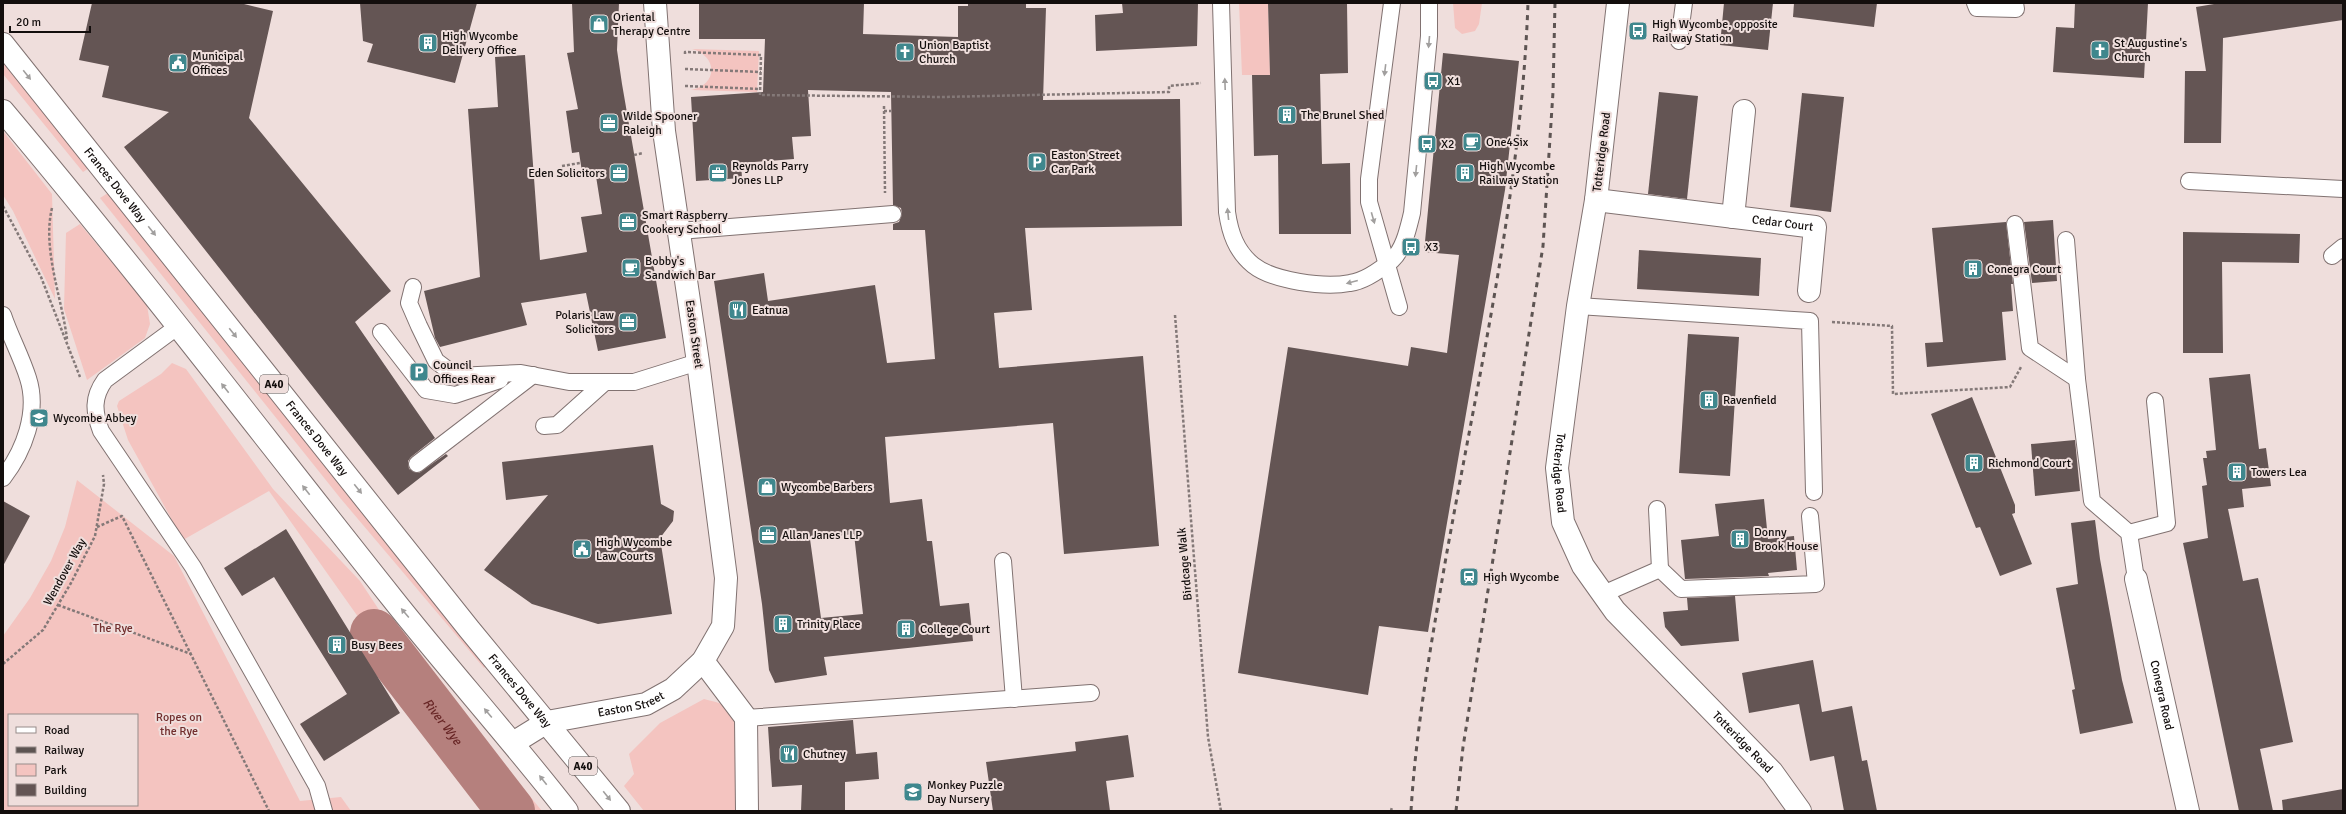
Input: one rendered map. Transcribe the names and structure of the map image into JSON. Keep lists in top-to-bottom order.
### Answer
{
  "streets": {
    "street": [
      "Totteridge Road",
      "Frances Dove Way",
      "Cedar Court",
      "Easton Street",
      "A40",
      "Conegra Road"
    ],
    "path": ["Birdcage Walk", "Wendover Way"]
  },
  "crossings": [
    ["Totteridge Road", "Cedar Court"],
    ["Frances Dove Way", "Easton Street"]
  ],
  "water": ["River Wye"],
  "parks": ["The Rye", "Ropes on the Rye"],
  "places": {
    "shop": ["Oriental Therapy Centre", "Wycombe Barbers"],
    "bus stop": [
      "High Wycombe, opposite Railway Station",
      "X1",
      "X2",
      "X3"
    ],
    "building": [
      "High Wycombe Delivery Office",
      "The Brunel Shed",
      "High Wycombe Railway Station",
      "Conegra Court",
      "Ravenfield",
      "Richmond Court",
      "Towers Lea",
      "Donny Brook House",
      "Trinity Place",
      "College Court",
      "Busy Bees"
    ],
    "church": ["St Augustine's Church", "Union Baptist Church"],
    "public building": ["Municipal Offices", "High Wycombe Law Courts"],
    "office": [
      "Wilde Spooner Raleigh",
      "Eden Solicitors",
      "Reynolds Parry Jones LLP",
      "Smart Raspberry Cookery School",
      "Polaris Law Solicitors",
      "Allan Janes LLP"
    ],
    "cafe": ["One4Six", "Bobby's Sandwich Bar"],
    "parking": ["Easton Street Car Park", "Council Offices Rear"],
    "restaurant": ["Eatnua", "Chutney"],
    "school or university": ["Wycombe Abbey", "Monkey Puzzle Day Nursery"],
    "station": ["High Wycombe"]
  },
  "legend": [
    "Road",
    "Railway",
    "Park",
    "Building"
  ],
  "scale_bar": "20 m"
}
